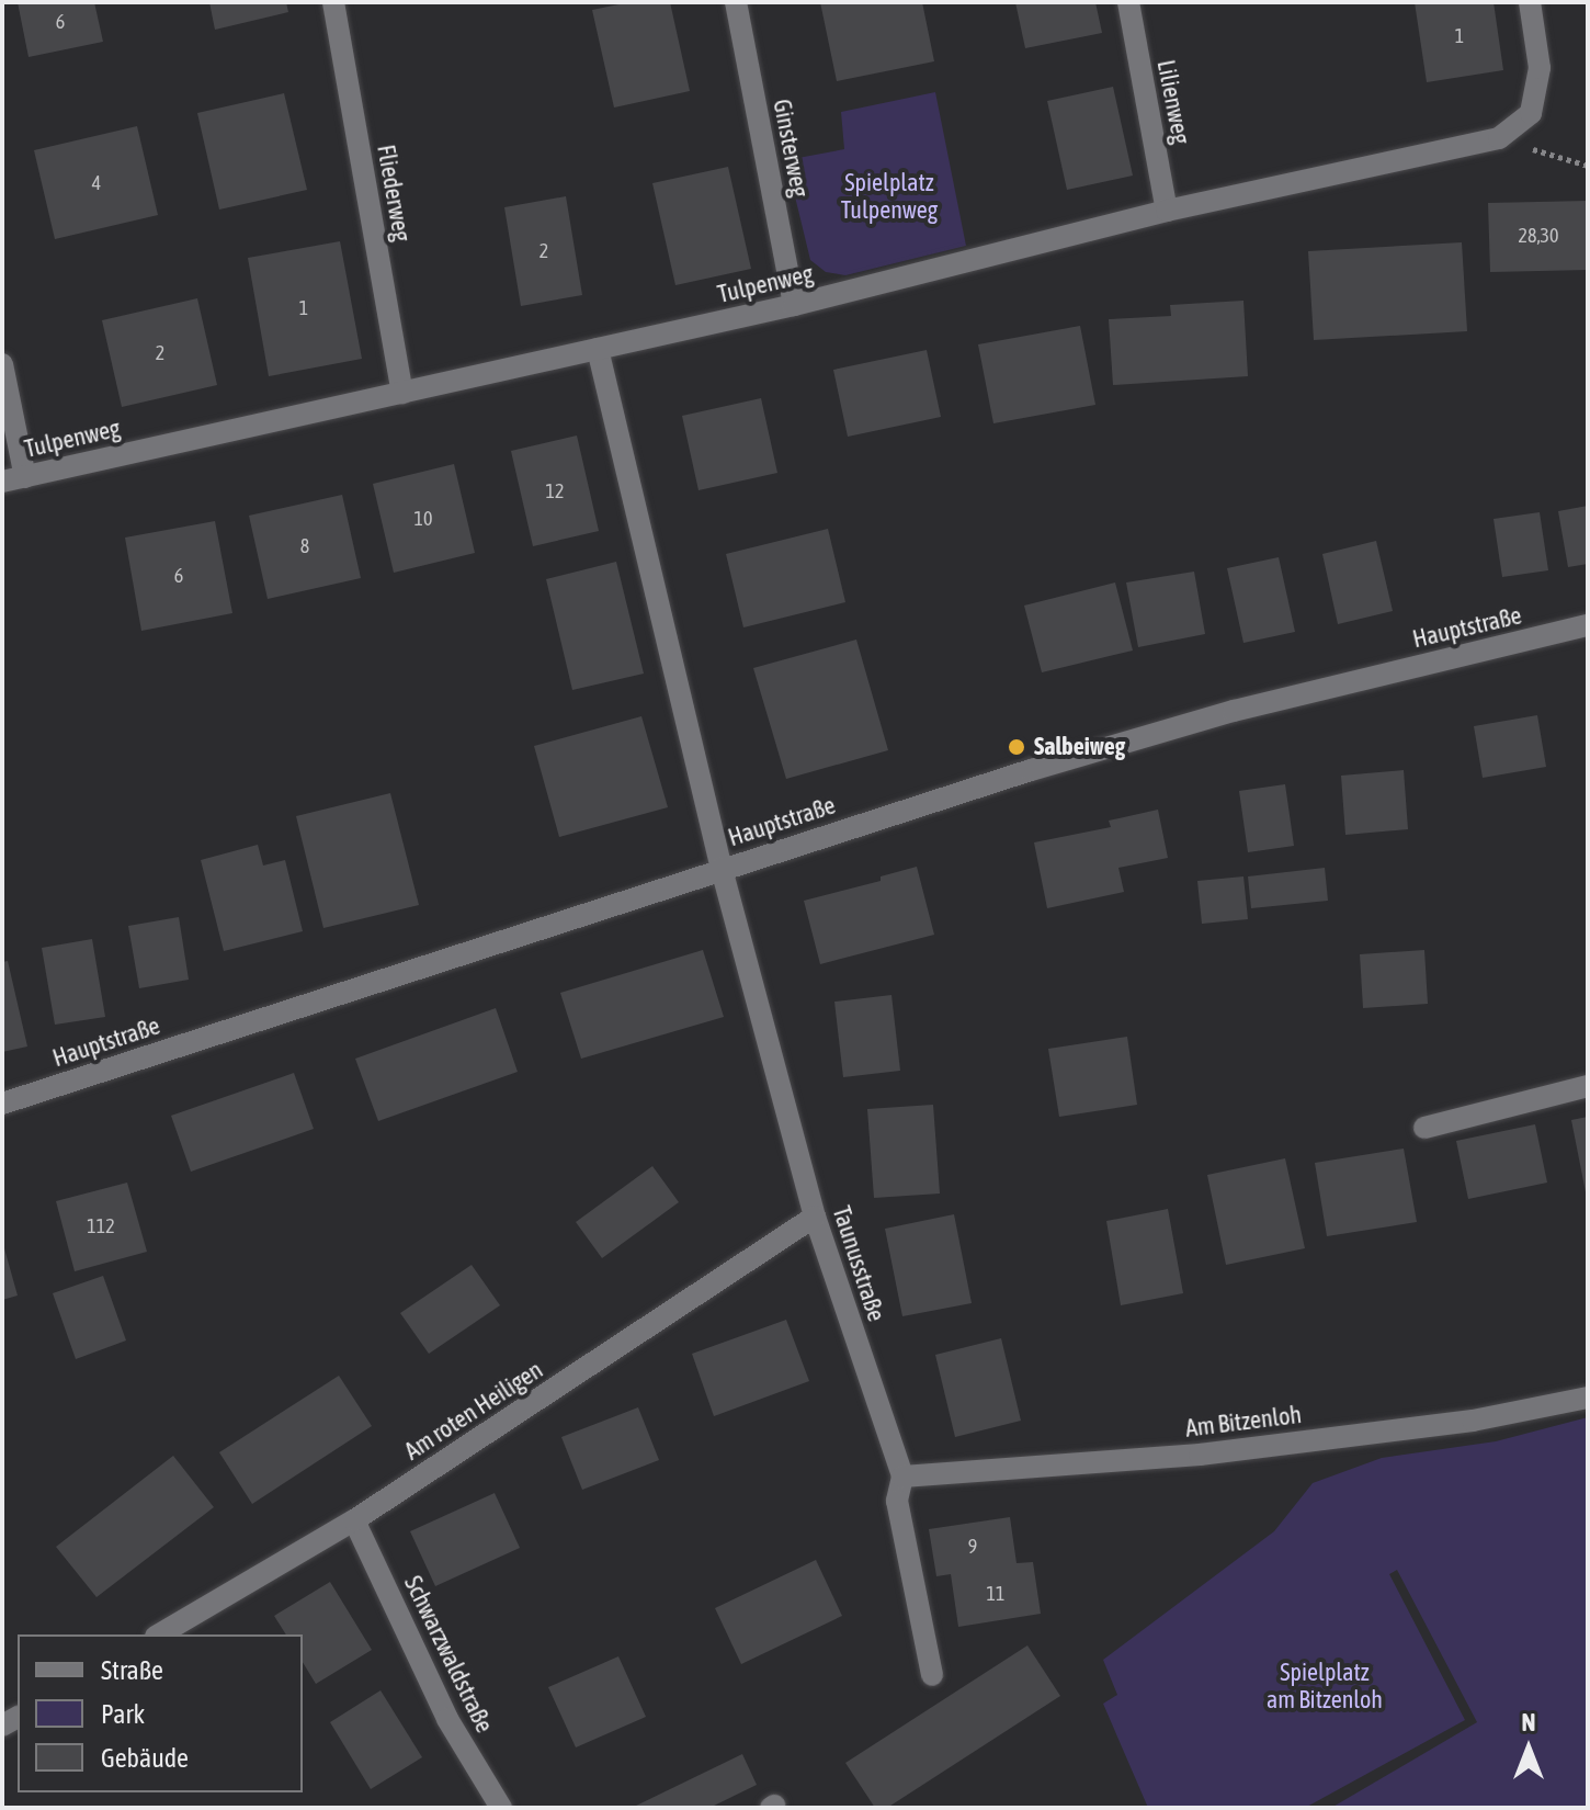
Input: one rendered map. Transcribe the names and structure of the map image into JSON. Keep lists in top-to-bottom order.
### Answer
{
  "streets": {
    "street": [
      "Lilienweg",
      "Ginsterweg",
      "Fliederweg",
      "Tulpenweg",
      "Hauptstraße",
      "Taunusstraße",
      "Am roten Heiligen",
      "Am Bitzenloh",
      "Schwarzwaldstraße"
    ]
  },
  "crossings": [
    ["Lilienweg", "Tulpenweg"],
    ["Ginsterweg", "Tulpenweg"],
    ["Fliederweg", "Tulpenweg"],
    ["Hauptstraße", "Taunusstraße"],
    ["Taunusstraße", "Am roten Heiligen"],
    ["Taunusstraße", "Am Bitzenloh"],
    ["Am roten Heiligen", "Schwarzwaldstraße"]
  ],
  "parks": ["Spielplatz Tulpenweg", "Spielplatz am Bitzenloh"],
  "places": ["Salbeiweg"],
  "house_numbers": [
    "6",
    "1",
    "4",
    "28,30",
    "2",
    "1",
    "2",
    "12",
    "10",
    "8",
    "6",
    "112",
    "9",
    "11"
  ],
  "legend": ["Straße", "Park", "Gebäude"],
  "north": "top"
}
